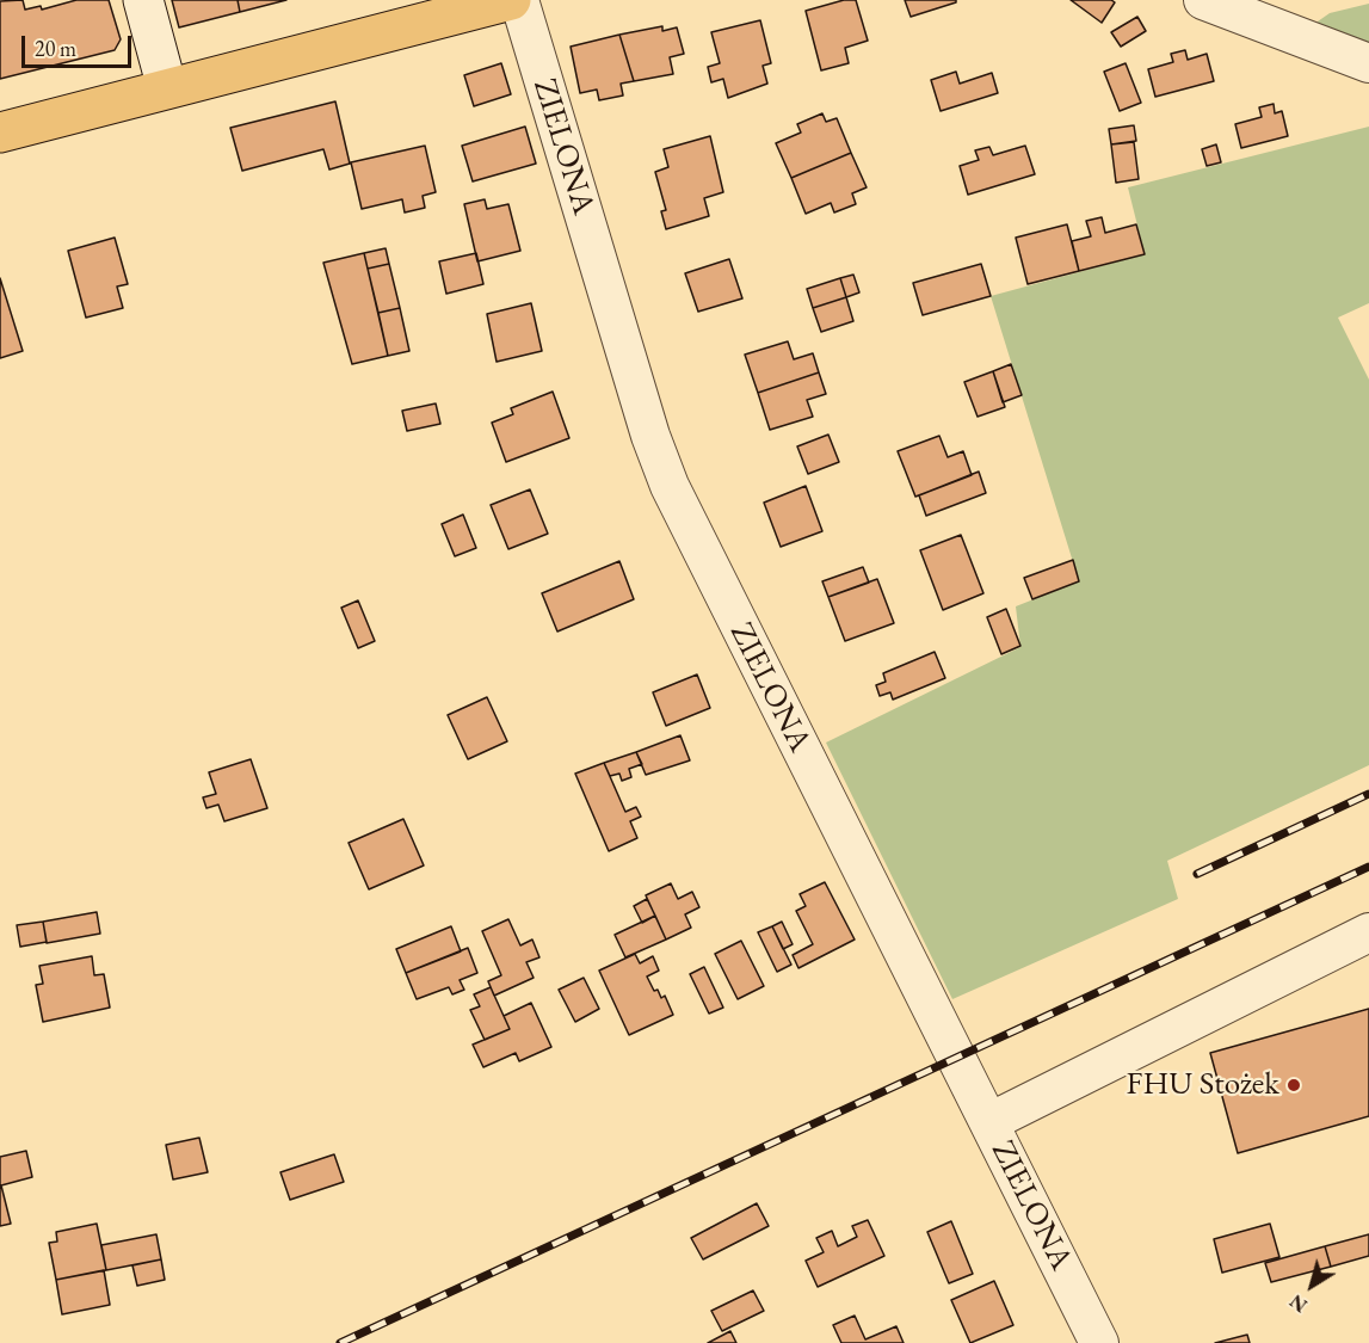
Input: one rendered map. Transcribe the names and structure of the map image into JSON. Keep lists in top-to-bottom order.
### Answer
{
  "streets": {
    "street": ["ZIELONA"]
  },
  "places": ["FHU Stożek"],
  "scale_bar": "20 m",
  "north": "bottom left"
}
